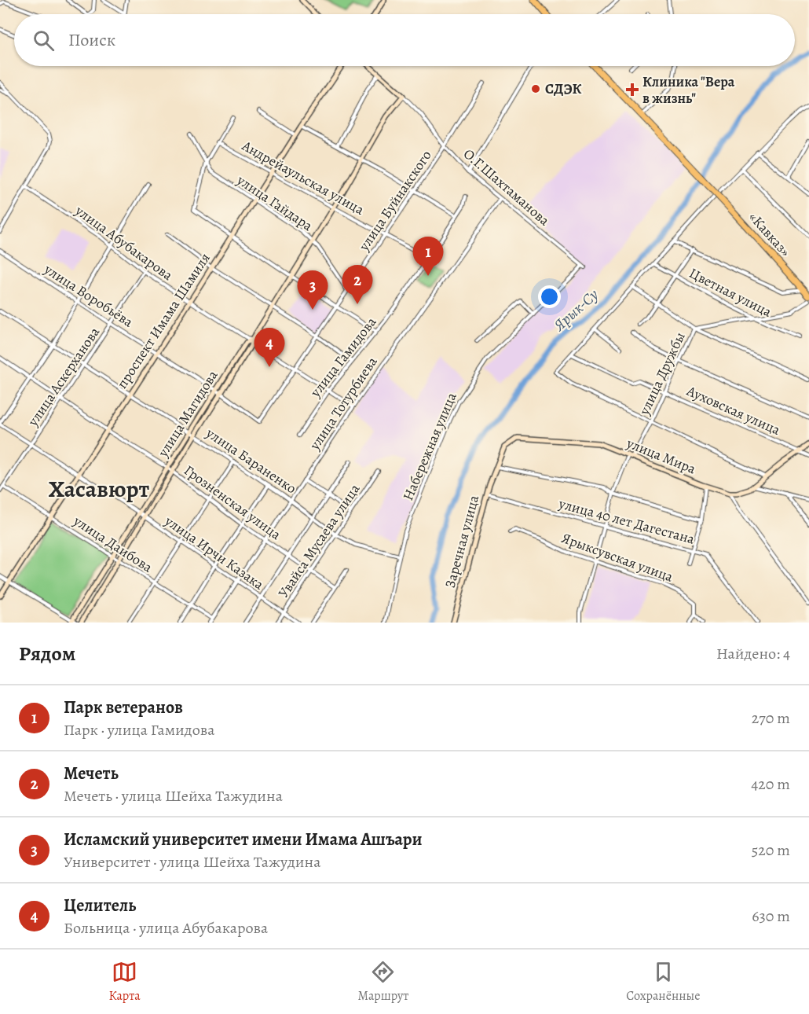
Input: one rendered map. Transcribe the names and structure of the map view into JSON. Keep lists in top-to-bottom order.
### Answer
{
  "streets": {
    "highway": ["«Кавказ»"],
    "main road": [
      "О.Г.Шахтаманова",
      "проспект Имама Шамиля",
      "улица Магидова",
      "улица Мира",
      "Заречная улица"
    ],
    "street": [
      "Андрейаульская улица",
      "улица Буйнакского",
      "улица Гайдара",
      "улица Абубакарова",
      "Цветная улица",
      "улица Воробьёва",
      "улица Гамидова",
      "улица Дружбы",
      "улица Аскерханова",
      "улица Тотурбиева",
      "Ауховская улица",
      "Набережная улица",
      "улица Бараненко",
      "Грозненская улица",
      "улица 40 лет Дагестана",
      "Увайса Мусаева улица",
      "улица Даибова",
      "улица Ирчи Казака",
      "Ярыксувская улица"
    ]
  },
  "crossings": [
    ["Андрейаульская улица", "улица Буйнакского"],
    ["Андрейаульская улица", "проспект Имама Шамиля"],
    ["Андрейаульская улица", "улица Гамидова"],
    ["Андрейаульская улица", "улица Магидова"],
    ["О.Г.Шахтаманова", "улица Буйнакского"],
    ["О.Г.Шахтаманова", "улица Тотурбиева"],
    ["О.Г.Шахтаманова", "улица Магидова"],
    ["О.Г.Шахтаманова", "Набережная улица"],
    ["улица Буйнакского", "улица Гайдара"],
    ["улица Буйнакского", "улица Абубакарова"],
    ["улица Буйнакского", "улица Воробьёва"],
    ["улица Гайдара", "проспект Имама Шамиля"],
    ["улица Гайдара", "улица Магидова"],
    ["«Кавказ»", "улица Дружбы"],
    ["улица Абубакарова", "проспект Имама Шамиля"],
    ["улица Абубакарова", "улица Гамидова"],
    ["улица Абубакарова", "улица Аскерханова"],
    ["улица Абубакарова", "улица Тотурбиева"],
    ["улица Абубакарова", "улица Магидова"],
    ["Цветная улица", "улица Дружбы"],
    ["улица Воробьёва", "проспект Имама Шамиля"],
    ["улица Воробьёва", "улица Аскерханова"],
    ["улица Воробьёва", "улица Магидова"],
    ["проспект Имама Шамиля", "улица Бараненко"],
    ["проспект Имама Шамиля", "Грозненская улица"],
    ["проспект Имама Шамиля", "улица Даибова"],
    ["проспект Имама Шамиля", "улица Ирчи Казака"],
    ["улица Дружбы", "Ауховская улица"],
    ["улица Дружбы", "улица Мира"],
    ["улица Дружбы", "улица 40 лет Дагестана"],
    ["улица Дружбы", "Ярыксувская улица"],
    ["улица Аскерханова", "улица Бараненко"],
    ["улица Аскерханова", "Грозненская улица"],
    ["улица Аскерханова", "улица Даибова"],
    ["улица Аскерханова", "улица Ирчи Казака"],
    ["улица Тотурбиева", "улица Бараненко"],
    ["улица Тотурбиева", "Грозненская улица"],
    ["улица Тотурбиева", "улица Даибова"],
    ["улица Тотурбиева", "улица Ирчи Казака"],
    ["улица Магидова", "улица Бараненко"],
    ["улица Магидова", "Грозненская улица"],
    ["улица Магидова", "улица Даибова"],
    ["улица Магидова", "улица Ирчи Казака"],
    ["Набережная улица", "улица Бараненко"],
    ["улица Мира", "Заречная улица"],
    ["улица Бараненко", "Увайса Мусаева улица"],
    ["Грозненская улица", "Увайса Мусаева улица"],
    ["улица 40 лет Дагестана", "Заречная улица"],
    ["Увайса Мусаева улица", "улица Ирчи Казака"]
  ],
  "districts": ["Хасавюрт"],
  "water": ["Ярык-Су"],
  "places": {
    "other": ["СДЭК"],
    "health": ["Клиника \"Вера в жизнь\""]
  },
  "page": {
    "search": "Поиск",
    "pins": [
      "1",
      "2",
      "3",
      "4"
    ],
    "heading": ["Рядом", "Найдено: 4"],
    "list": [
      {
        "mark": "1",
        "name": "Парк ветеранов",
        "note": "Парк · улица Гамидова",
        "value": "270 m"
      },
      {
        "mark": "2",
        "name": "Мечеть",
        "note": "Мечеть · улица Шейха Тажудина",
        "value": "420 m"
      },
      {
        "mark": "3",
        "name": "Исламский университет имени Имама Ашъари",
        "note": "Университет · улица Шейха Тажудина",
        "value": "520 m"
      },
      {
        "mark": "4",
        "name": "Целитель",
        "note": "Больница · улица Абубакарова",
        "value": "630 m"
      }
    ],
    "nav": ["Карта", "Маршрут", "Сохранённые"]
  }
}
